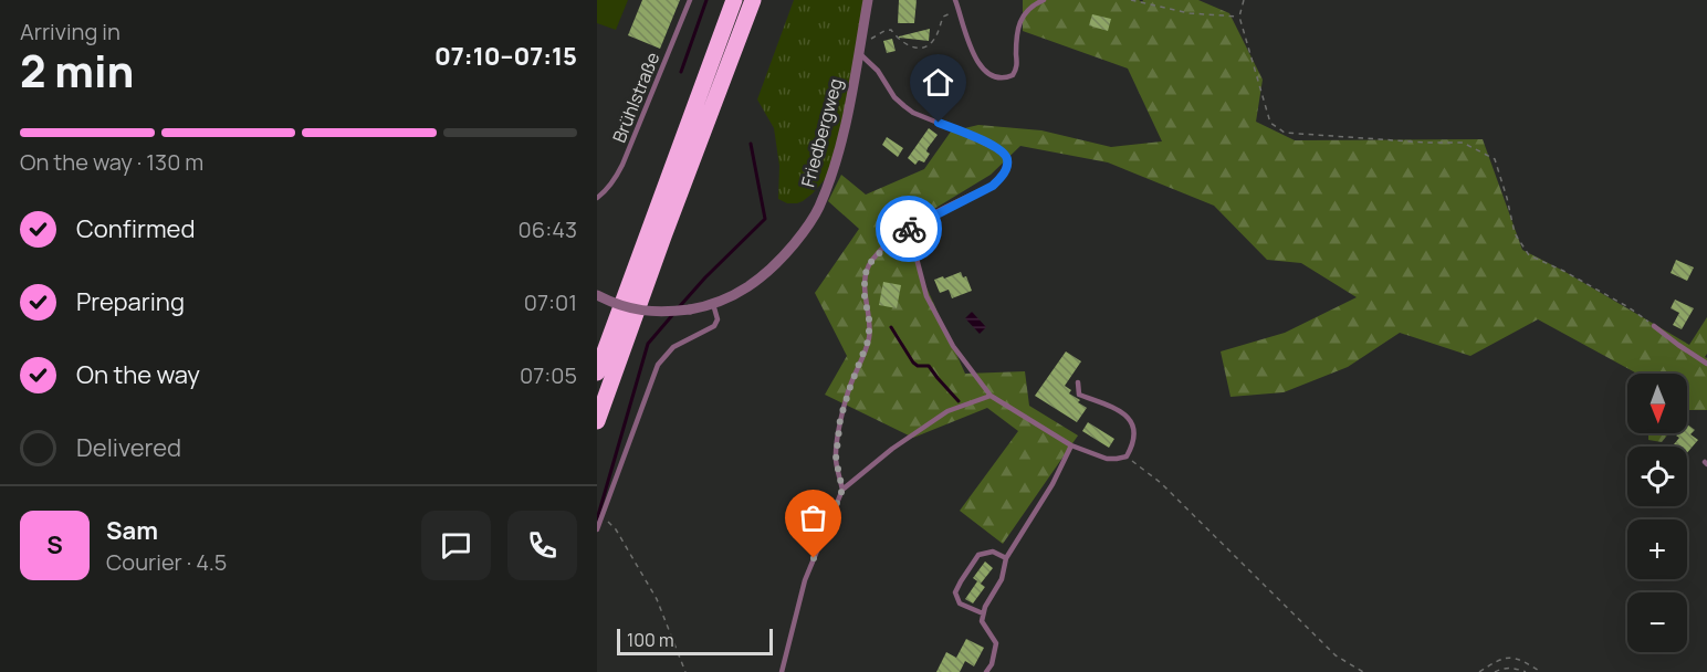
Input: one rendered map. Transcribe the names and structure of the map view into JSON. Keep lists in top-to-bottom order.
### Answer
{
  "streets": {
    "street": ["Friedbergweg"],
    "lane": ["Brühlstraße"]
  },
  "scale_bar": "100 m",
  "north": "bottom",
  "page": {
    "heading": ["2 min", "Arriving in", "07:10–07:15"],
    "panel": ["Sam", "Courier · 4.5"],
    "bar": "On the way · 130 m",
    "list": [
      ["Confirmed", "06:43"],
      ["Preparing", "07:01"],
      ["On the way", "07:05"],
      "Delivered"
    ],
    "map_buttons": ["+", "−"],
    "round": "S",
    "scale": "100 m"
  }
}
